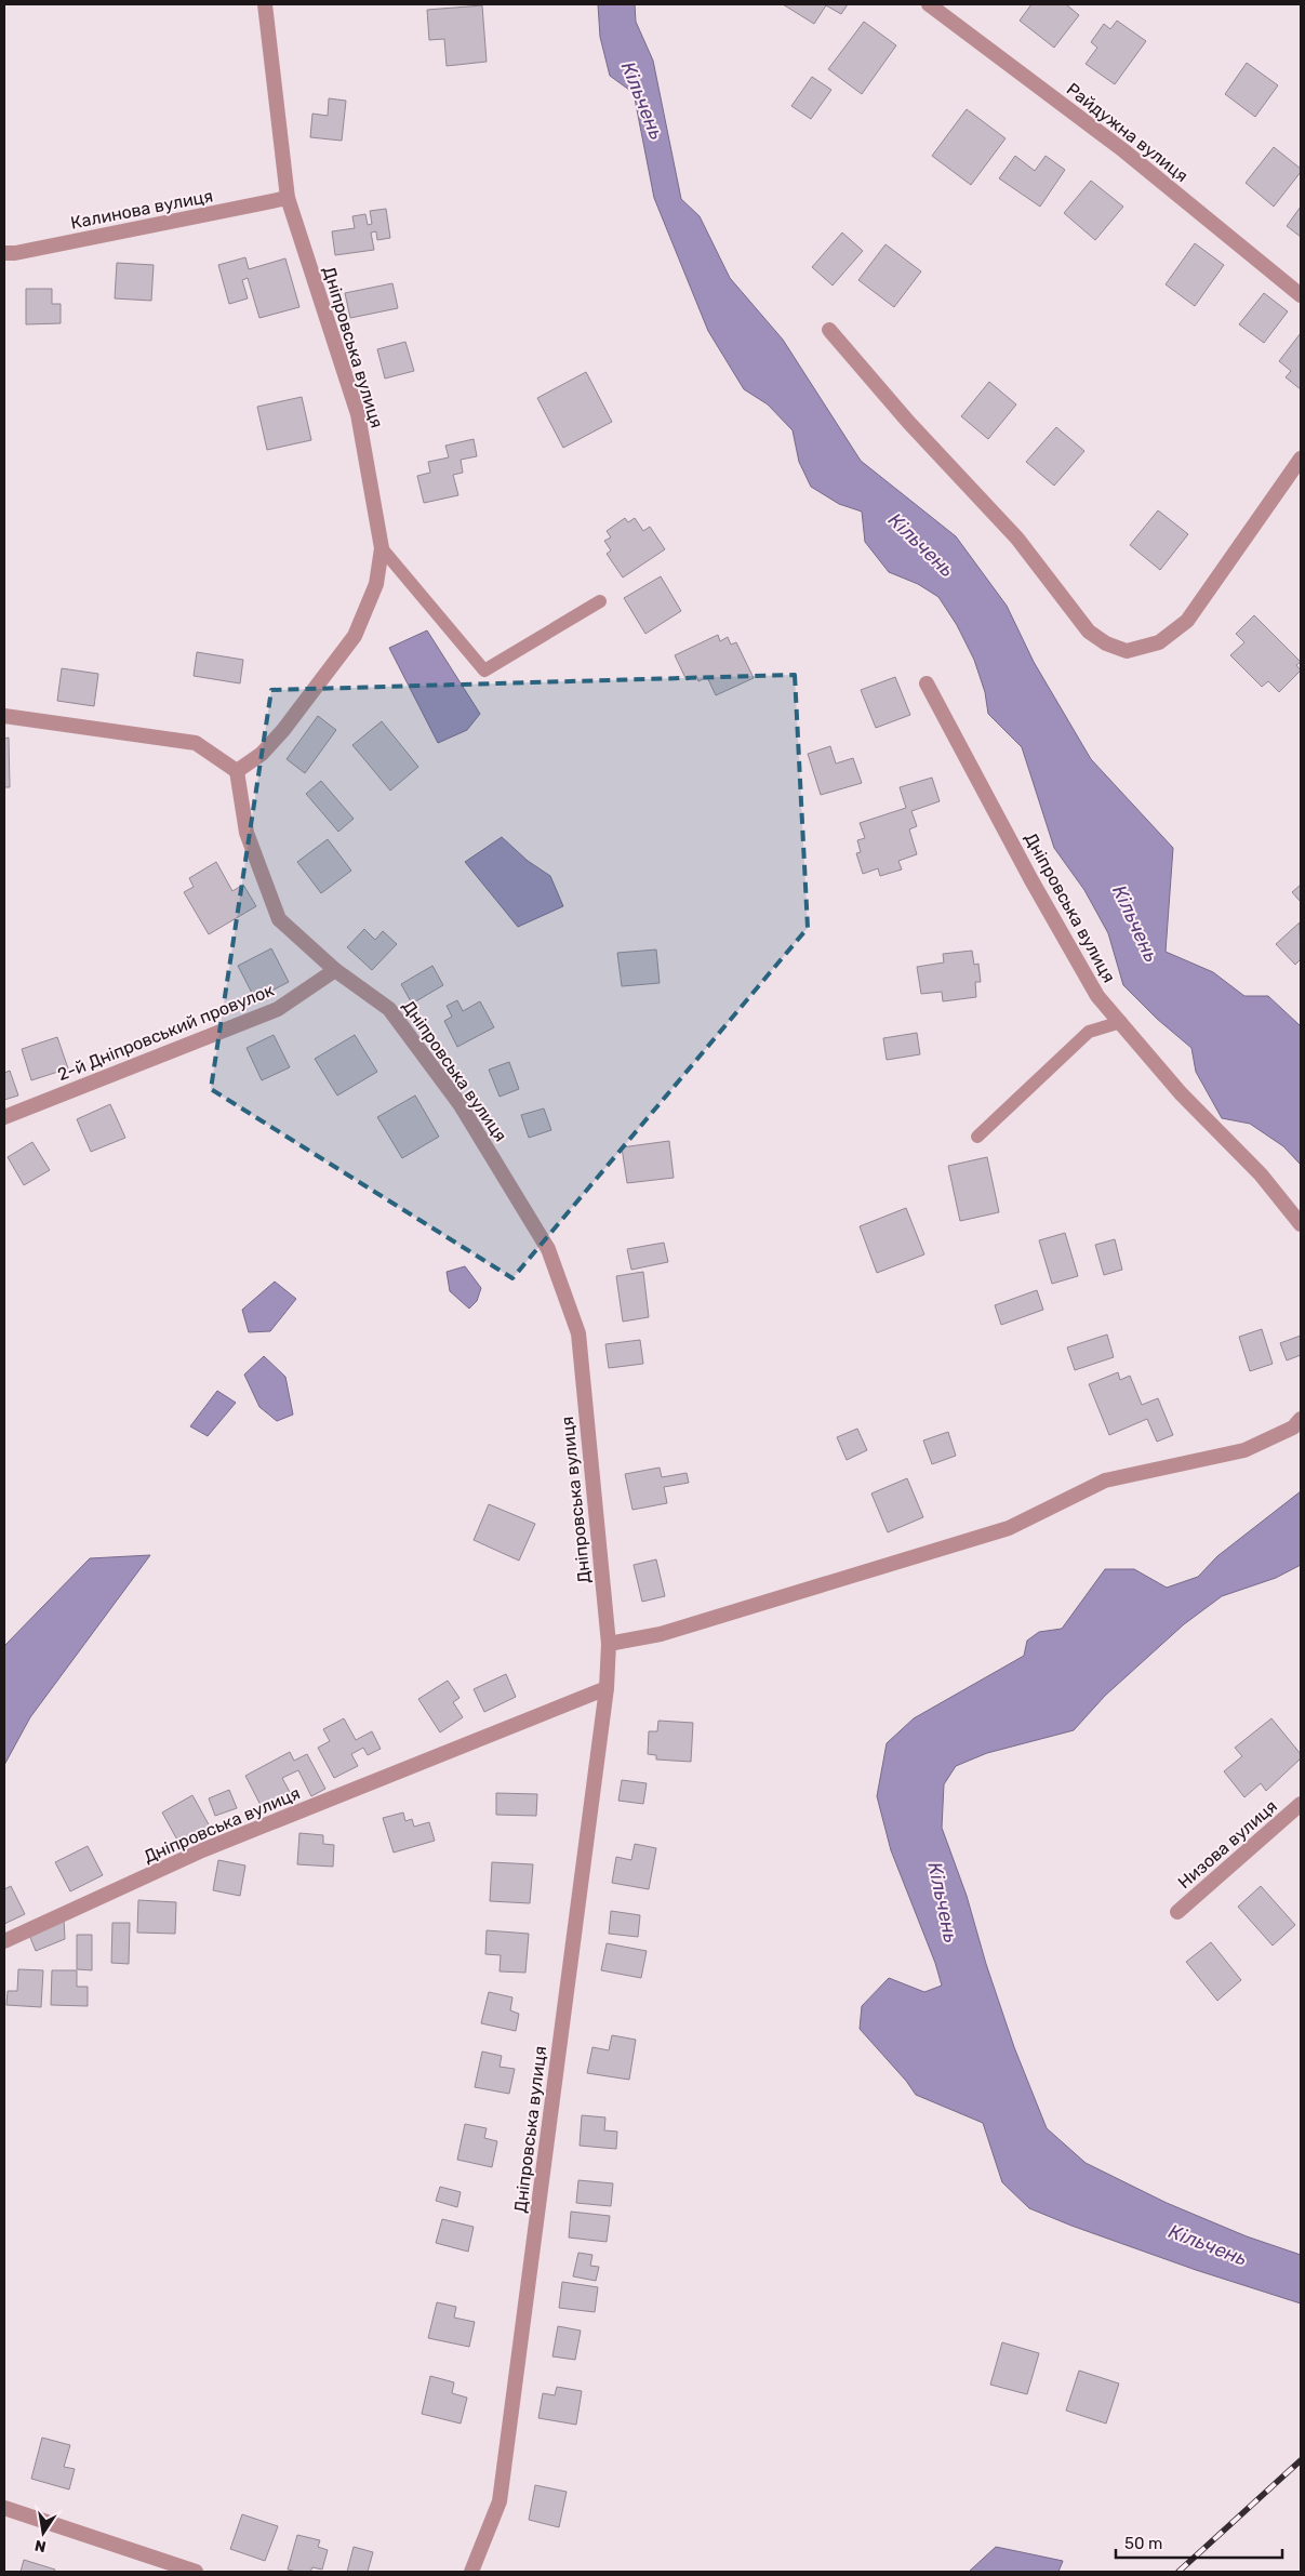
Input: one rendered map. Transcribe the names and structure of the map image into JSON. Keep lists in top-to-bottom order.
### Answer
{
  "streets": {
    "street": [
      "Райдужна вулиця",
      "Калинова вулиця",
      "Дніпровська вулиця",
      "2-й Дніпровський провулок",
      "Низова вулиця"
    ]
  },
  "crossings": [
    ["Калинова вулиця", "Дніпровська вулиця"],
    ["Дніпровська вулиця", "2-й Дніпровський провулок"]
  ],
  "water": ["Кільчень"],
  "scale_bar": "50 m",
  "north": "bottom"
}
